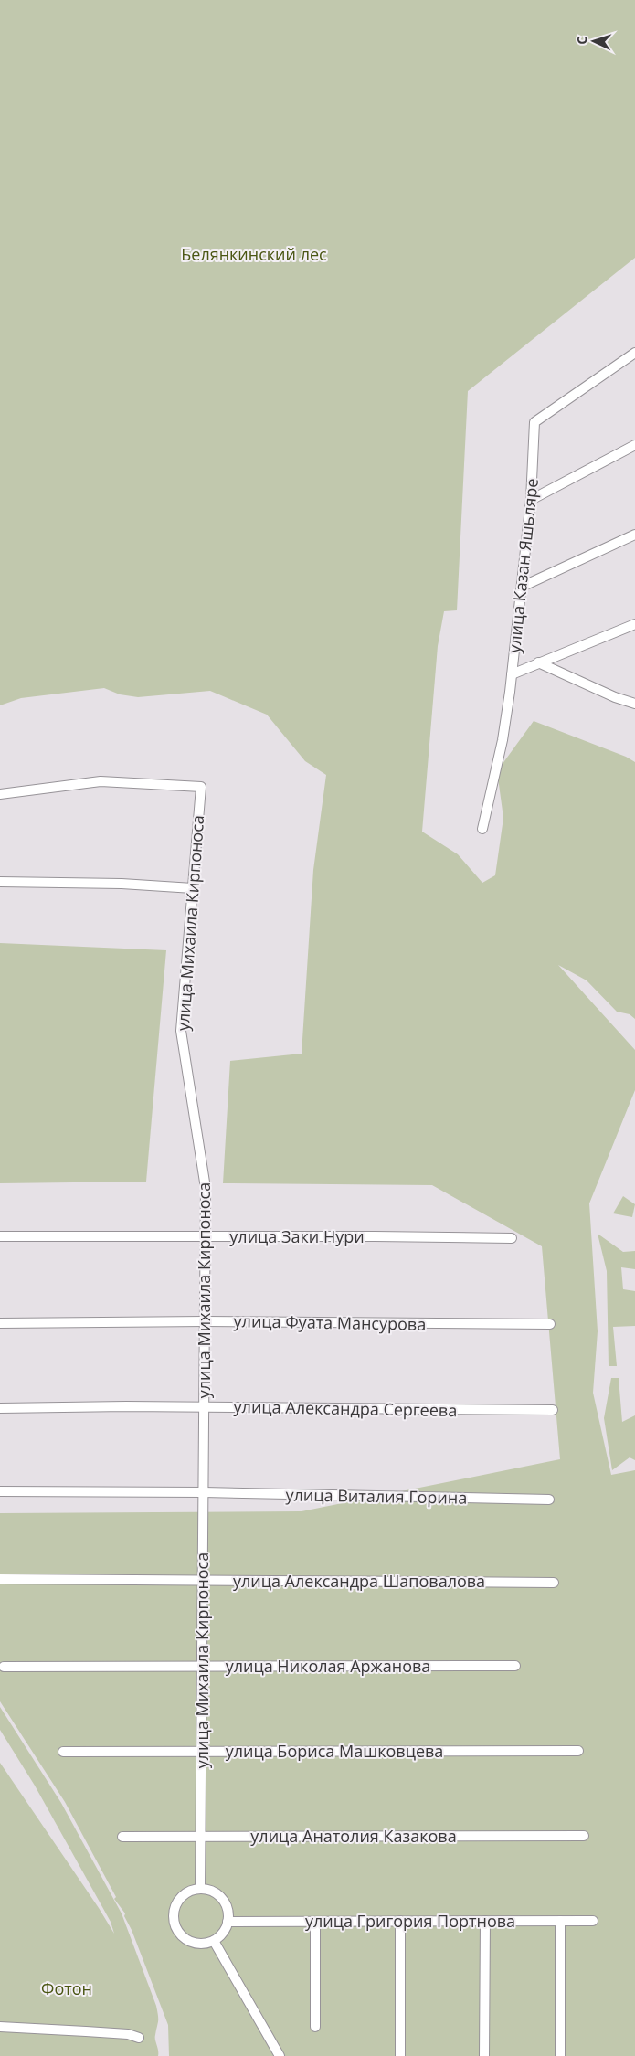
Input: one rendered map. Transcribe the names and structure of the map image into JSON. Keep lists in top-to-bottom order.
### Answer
{
  "streets": {
    "street": [
      "улица Казан Яшьляре",
      "улица Михаила Кирпоноса",
      "улица Заки Нури",
      "улица Фуата Мансурова",
      "улица Александра Сергеева",
      "улица Виталия Горина",
      "улица Александра Шаповалова",
      "улица Николая Аржанова",
      "улица Бориса Машковцева",
      "улица Анатолия Казакова",
      "улица Григория Портнова"
    ]
  },
  "crossings": [
    ["улица Михаила Кирпоноса", "улица Заки Нури"],
    ["улица Михаила Кирпоноса", "улица Фуата Мансурова"],
    ["улица Михаила Кирпоноса", "улица Александра Сергеева"],
    ["улица Михаила Кирпоноса", "улица Виталия Горина"],
    ["улица Михаила Кирпоноса", "улица Александра Шаповалова"],
    ["улица Михаила Кирпоноса", "улица Николая Аржанова"],
    ["улица Михаила Кирпоноса", "улица Бориса Машковцева"],
    ["улица Михаила Кирпоноса", "улица Анатолия Казакова"],
    ["улица Михаила Кирпоноса", "улица Григория Портнова"]
  ],
  "parks": ["Белянкинский лес", "Фотон"],
  "north": "left"
}
